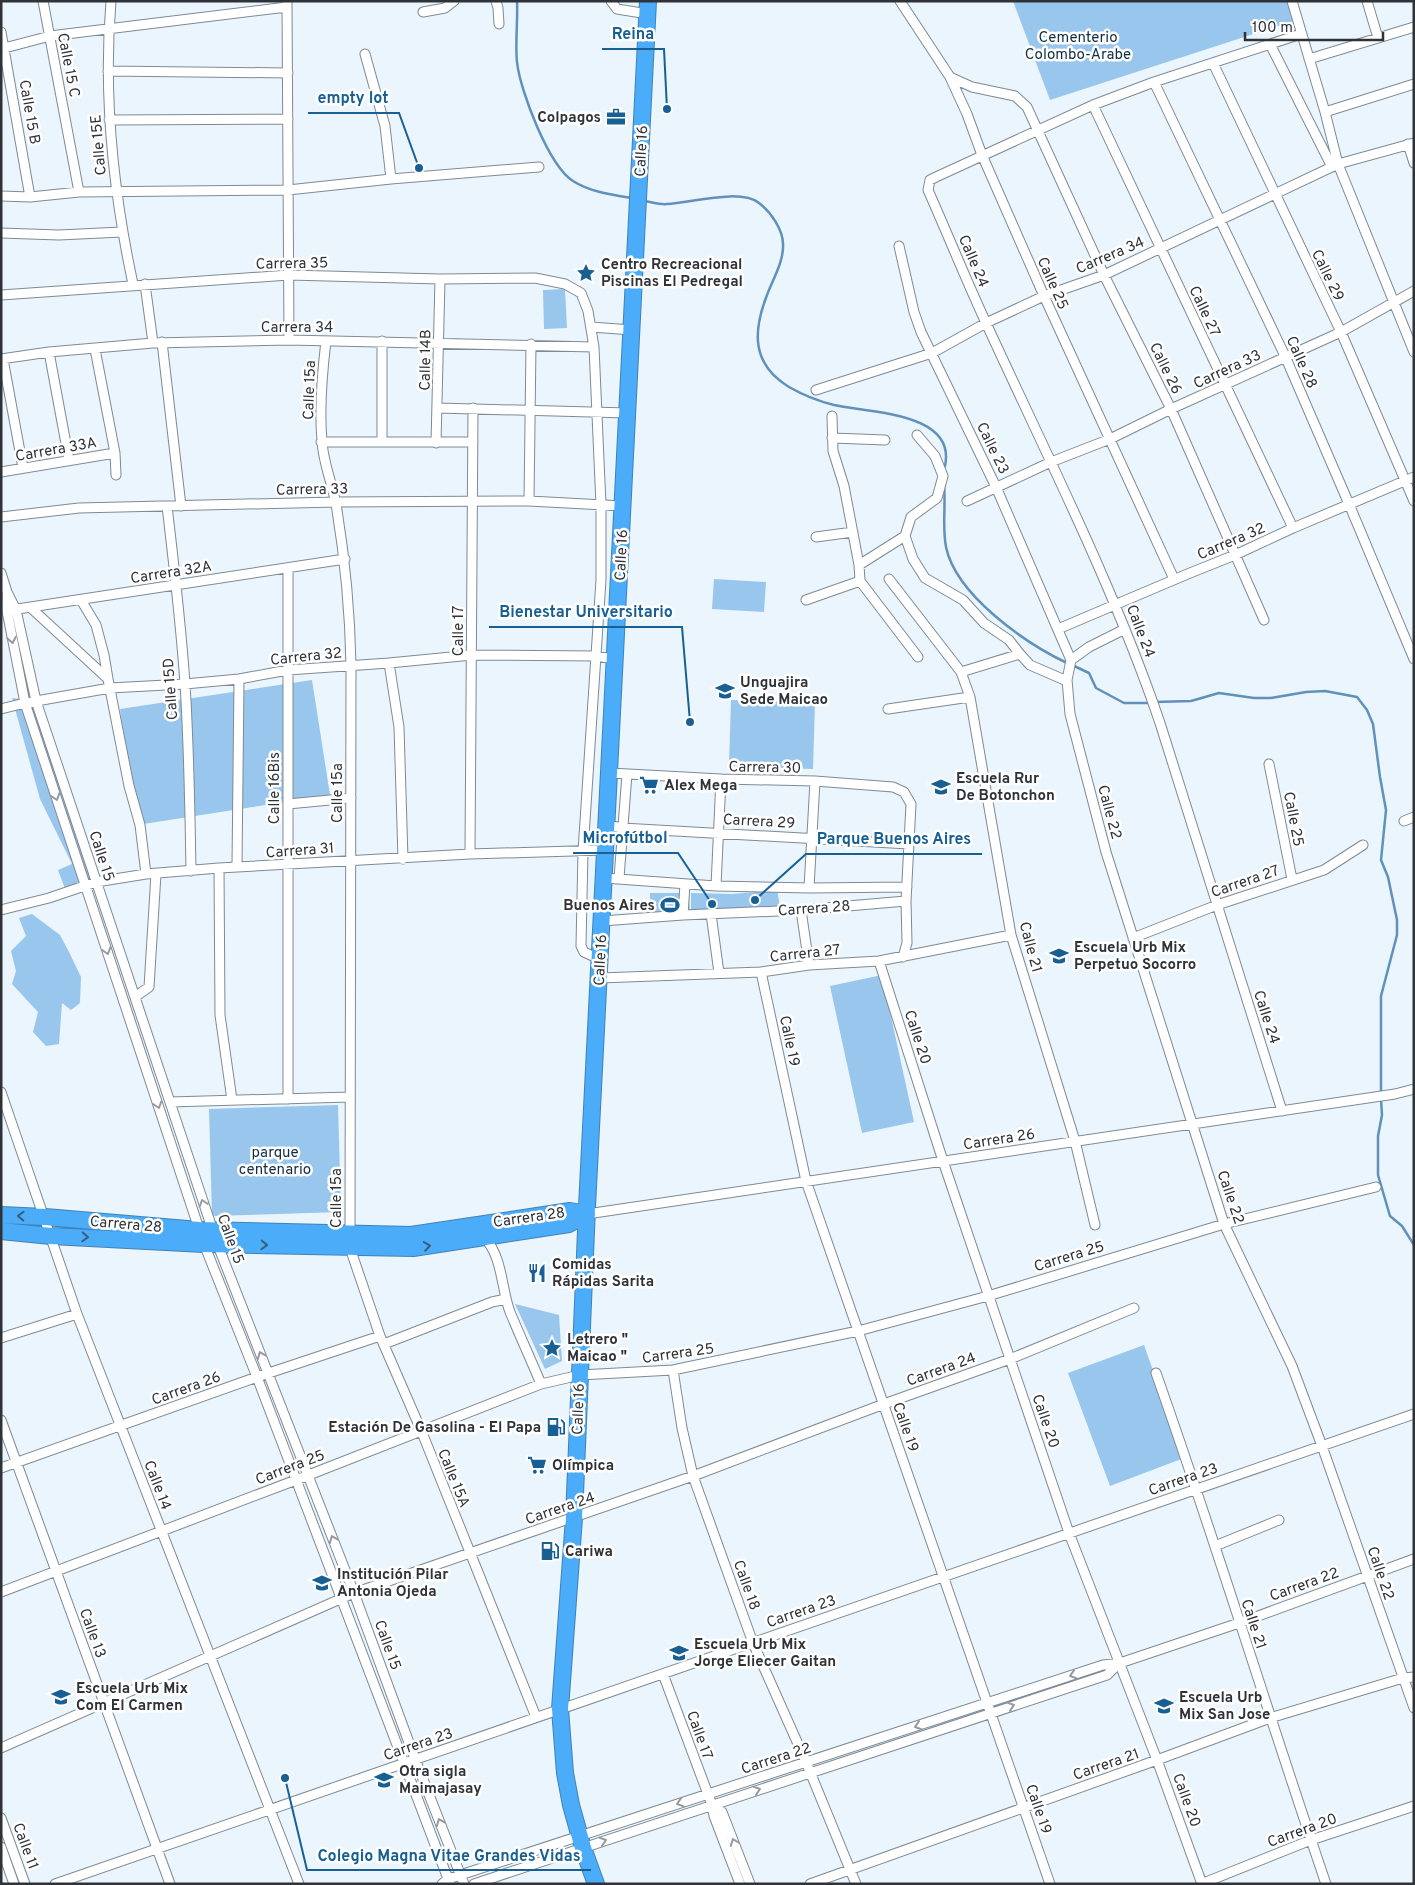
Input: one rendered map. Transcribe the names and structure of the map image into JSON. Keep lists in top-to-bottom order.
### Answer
{
  "streets": {
    "highway": ["Calle 16", "Carrera 28"],
    "street": [
      "Calle 15 C",
      "Calle 15 B",
      "Calle 15E",
      "Carrera 34",
      "Calle 24",
      "Carrera 35",
      "Calle 29",
      "Calle 25",
      "Calle 27",
      "Calle 14B",
      "Calle 28",
      "Calle 26",
      "Carrera 33",
      "Calle 15a",
      "Calle 23",
      "Carrera 33A",
      "Carrera 32",
      "Carrera 32A",
      "Calle 17",
      "Calle 15D",
      "Carrera 30",
      "Calle 16Bis",
      "Calle 22",
      "Carrera 29",
      "Carrera 31",
      "Calle 15",
      "Carrera 27",
      "Calle 21",
      "Calle 20",
      "Calle 19",
      "Carrera 26",
      "Carrera 25",
      "Carrera 24",
      "Calle 15A",
      "Carrera 23",
      "Calle 14",
      "Carrera 22",
      "Calle 18",
      "Calle 13",
      "Carrera 21",
      "Carrera 20",
      "Calle 11"
    ]
  },
  "crossings": [
    ["Calle 15E", "Carrera 35"],
    ["Calle 16", "Carrera 33"],
    ["Calle 16", "Carrera 32"],
    ["Calle 16", "Carrera 30"],
    ["Calle 16", "Carrera 29"],
    ["Calle 16", "Carrera 31"],
    ["Calle 16", "Carrera 27"],
    ["Calle 16", "Carrera 28"],
    ["Calle 16", "Carrera 26"],
    ["Calle 16", "Carrera 25"],
    ["Calle 16", "Carrera 24"],
    ["Calle 16", "Carrera 23"],
    ["Calle 16", "Carrera 22"],
    ["Carrera 34", "Calle 24"],
    ["Carrera 34", "Calle 29"],
    ["Carrera 34", "Calle 25"],
    ["Carrera 34", "Calle 27"],
    ["Carrera 34", "Calle 14B"],
    ["Carrera 34", "Calle 28"],
    ["Carrera 34", "Calle 26"],
    ["Carrera 34", "Calle 15a"],
    ["Carrera 34", "Calle 23"],
    ["Calle 24", "Calle 25"],
    ["Calle 24", "Carrera 33"],
    ["Calle 24", "Carrera 32"],
    ["Calle 24", "Carrera 27"],
    ["Calle 24", "Carrera 26"],
    ["Carrera 35", "Calle 14B"],
    ["Calle 29", "Carrera 33"],
    ["Calle 29", "Carrera 32"],
    ["Calle 25", "Calle 26"],
    ["Calle 25", "Carrera 33"],
    ["Calle 25", "Carrera 32"],
    ["Calle 25", "Carrera 27"],
    ["Calle 27", "Carrera 33"],
    ["Calle 27", "Carrera 32"],
    ["Calle 28", "Carrera 33"],
    ["Calle 28", "Carrera 32"],
    ["Calle 26", "Carrera 33"],
    ["Calle 26", "Carrera 32"],
    ["Carrera 33", "Calle 15a"],
    ["Carrera 33", "Calle 23"],
    ["Carrera 33", "Calle 17"],
    ["Carrera 33", "Calle 15D"],
    ["Calle 15a", "Carrera 32"],
    ["Calle 15a", "Carrera 32A"],
    ["Calle 15a", "Carrera 31"],
    ["Calle 15a", "Carrera 28"],
    ["Calle 15a", "Calle 15A"],
    ["Calle 23", "Carrera 32"],
    ["Calle 23", "Calle 22"],
    ["Carrera 32", "Calle 17"],
    ["Carrera 32", "Calle 15D"],
    ["Carrera 32", "Calle 16Bis"],
    ["Carrera 32", "Calle 15"],
    ["Carrera 32A", "Calle 15D"],
    ["Carrera 32A", "Calle 16Bis"],
    ["Carrera 32A", "Calle 15"],
    ["Calle 17", "Carrera 31"],
    ["Calle 17", "Carrera 23"],
    ["Calle 17", "Carrera 22"],
    ["Calle 15D", "Carrera 31"],
    ["Carrera 30", "Carrera 29"],
    ["Calle 16Bis", "Carrera 31"],
    ["Calle 22", "Carrera 27"],
    ["Calle 22", "Carrera 26"],
    ["Calle 22", "Carrera 25"],
    ["Calle 22", "Carrera 23"],
    ["Calle 22", "Carrera 22"],
    ["Calle 22", "Carrera 21"],
    ["Carrera 31", "Calle 15"],
    ["Calle 15", "Carrera 28"],
    ["Calle 15", "Carrera 26"],
    ["Calle 15", "Carrera 25"],
    ["Calle 15", "Carrera 24"],
    ["Calle 15", "Carrera 23"],
    ["Calle 15", "Carrera 22"],
    ["Carrera 27", "Calle 21"],
    ["Carrera 27", "Calle 20"],
    ["Carrera 27", "Calle 19"],
    ["Carrera 28", "Carrera 26"],
    ["Carrera 28", "Calle 15A"],
    ["Carrera 28", "Calle 14"],
    ["Calle 21", "Carrera 26"],
    ["Calle 21", "Carrera 23"],
    ["Calle 21", "Carrera 22"],
    ["Calle 21", "Carrera 21"],
    ["Calle 21", "Carrera 20"],
    ["Calle 20", "Carrera 26"],
    ["Calle 20", "Carrera 25"],
    ["Calle 20", "Carrera 24"],
    ["Calle 20", "Carrera 23"],
    ["Calle 20", "Carrera 22"],
    ["Calle 20", "Carrera 21"],
    ["Calle 20", "Carrera 20"],
    ["Calle 19", "Carrera 26"],
    ["Calle 19", "Carrera 25"],
    ["Calle 19", "Carrera 24"],
    ["Calle 19", "Carrera 23"],
    ["Calle 19", "Carrera 22"],
    ["Calle 19", "Carrera 21"],
    ["Carrera 26", "Calle 15A"],
    ["Carrera 26", "Calle 14"],
    ["Carrera 26", "Calle 13"],
    ["Carrera 25", "Calle 15A"],
    ["Carrera 25", "Calle 14"],
    ["Carrera 25", "Calle 18"],
    ["Carrera 25", "Calle 13"],
    ["Carrera 24", "Calle 15A"],
    ["Carrera 24", "Calle 14"],
    ["Carrera 24", "Calle 18"],
    ["Carrera 24", "Calle 13"],
    ["Calle 15A", "Carrera 23"],
    ["Carrera 23", "Calle 14"],
    ["Carrera 23", "Calle 18"],
    ["Carrera 23", "Calle 13"],
    ["Carrera 22", "Calle 18"],
    ["Calle 18", "Carrera 21"]
  ],
  "parks": ["Cementerio Colombo-Arabe", "parque centenario"],
  "places": {
    "other": [
      "Reina",
      "empty lot",
      "Bienestar Universitario",
      "Parque Buenos Aires",
      "Microfútbol",
      "Colegio Magna Vitae Grandes Vidas"
    ],
    "office": ["Colpagos"],
    "place": ["Centro Recreacional Piscinas El Pedregal", "Letrero \" Maicao \""],
    "school or university": [
      "Unguajira Sede Maicao",
      "Escuela Rur De Botonchon",
      "Escuela Urb Mix Perpetuo Socorro",
      "Institución Pilar Antonia Ojeda",
      "Escuela Urb Mix Jorge Eliecer Gaitan",
      "Escuela Urb Mix Com El Carmen",
      "Escuela Urb Mix San Jose",
      "Otra sigla Maimajasay"
    ],
    "supermarket": ["Alex Mega", "Olímpica"],
    "sports": ["Buenos Aires"],
    "restaurant": ["Comidas Rápidas Sarita"],
    "fuel station": ["Estación De Gasolina - El Papa", "Cariwa"]
  },
  "scale_bar": "100 m"
}
